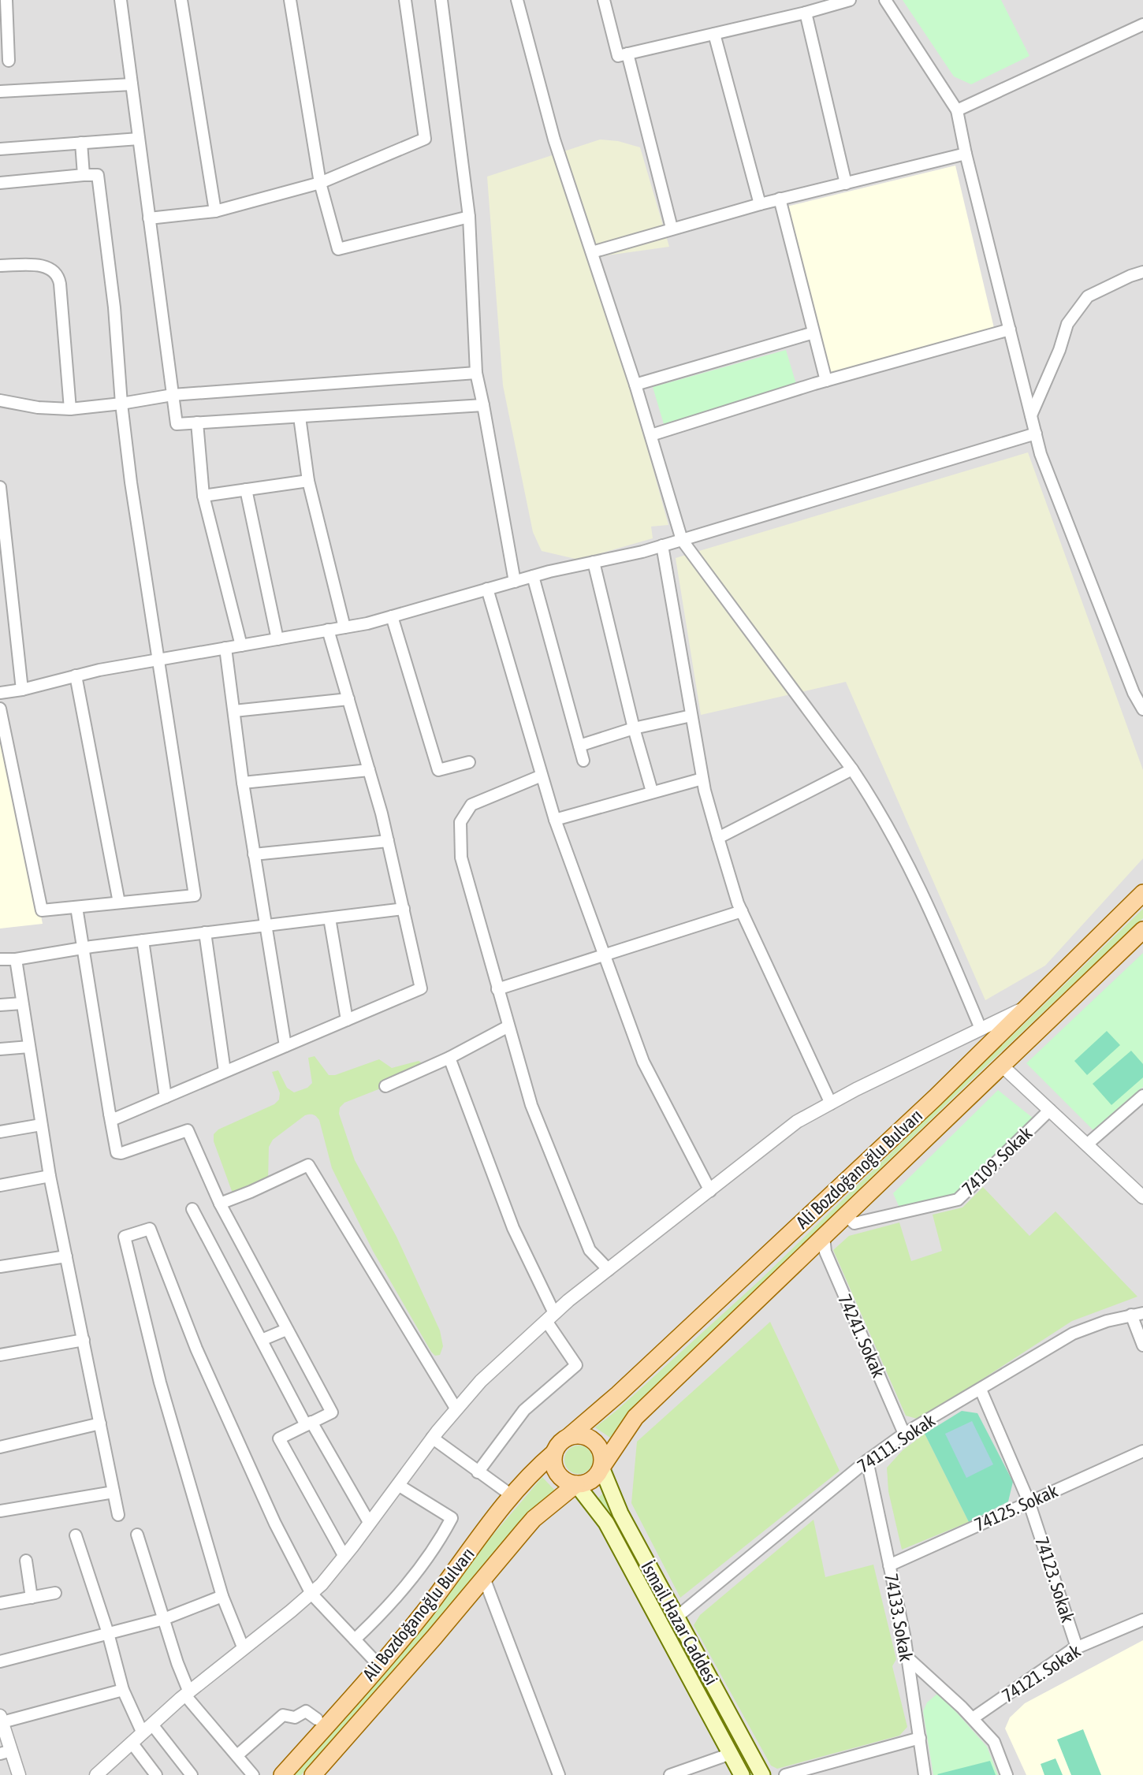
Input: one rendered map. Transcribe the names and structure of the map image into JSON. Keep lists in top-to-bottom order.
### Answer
{
  "streets": {
    "main road": ["Ali Bozdoğanoğlu Bulvarı", "İsmail Hazar Caddesi"],
    "street": [
      "74109. Sokak",
      "74241. Sokak",
      "74111. Sokak",
      "74125. Sokak",
      "74123. Sokak",
      "74133. Sokak",
      "74121. Sokak"
    ]
  },
  "crossings": [
    ["74109. Sokak", "Ali Bozdoğanoğlu Bulvarı"],
    ["Ali Bozdoğanoğlu Bulvarı", "74241. Sokak"],
    ["Ali Bozdoğanoğlu Bulvarı", "İsmail Hazar Caddesi"],
    ["74241. Sokak", "74111. Sokak"],
    ["74111. Sokak", "74123. Sokak"],
    ["74111. Sokak", "74133. Sokak"],
    ["74111. Sokak", "İsmail Hazar Caddesi"],
    ["74125. Sokak", "74123. Sokak"],
    ["74125. Sokak", "74133. Sokak"],
    ["74123. Sokak", "74121. Sokak"]
  ]
}
